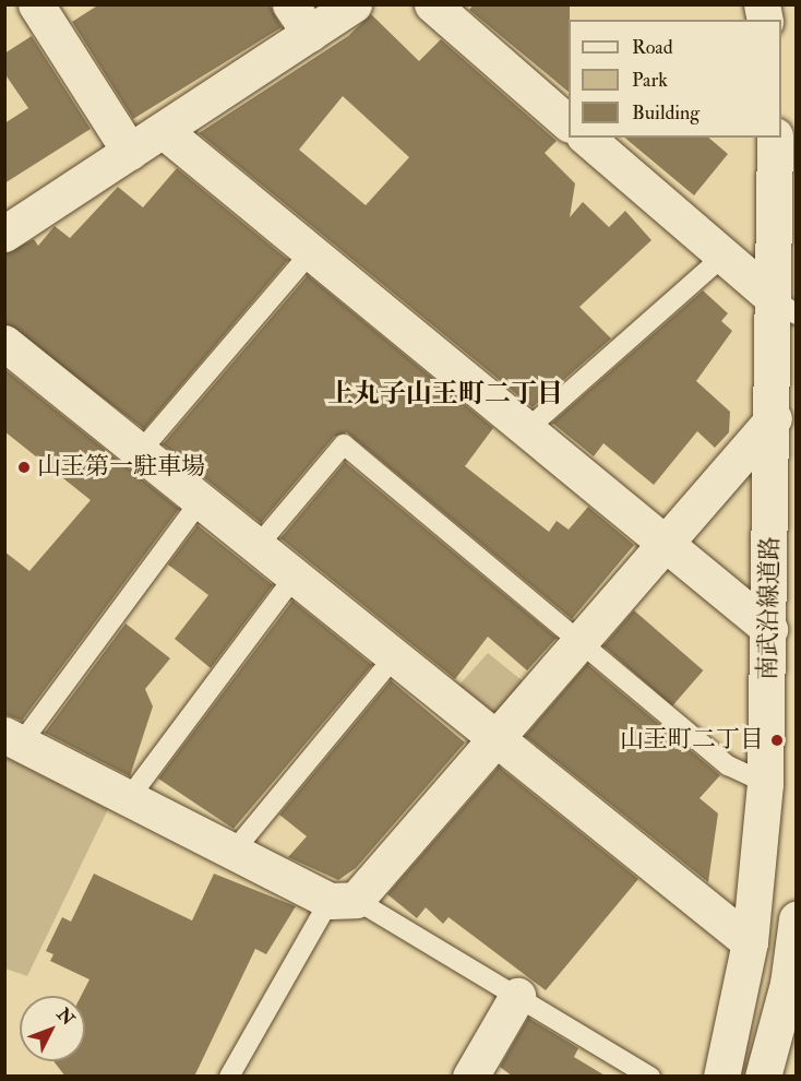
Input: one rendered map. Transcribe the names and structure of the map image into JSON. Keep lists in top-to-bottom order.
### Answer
{
  "streets": {
    "street": ["南武沿線道路"]
  },
  "districts": ["上丸子山王町二丁目"],
  "places": ["山王第一駐車場", "山王町二丁目"],
  "legend": ["Road", "Park", "Building"],
  "north": "top right"
}
